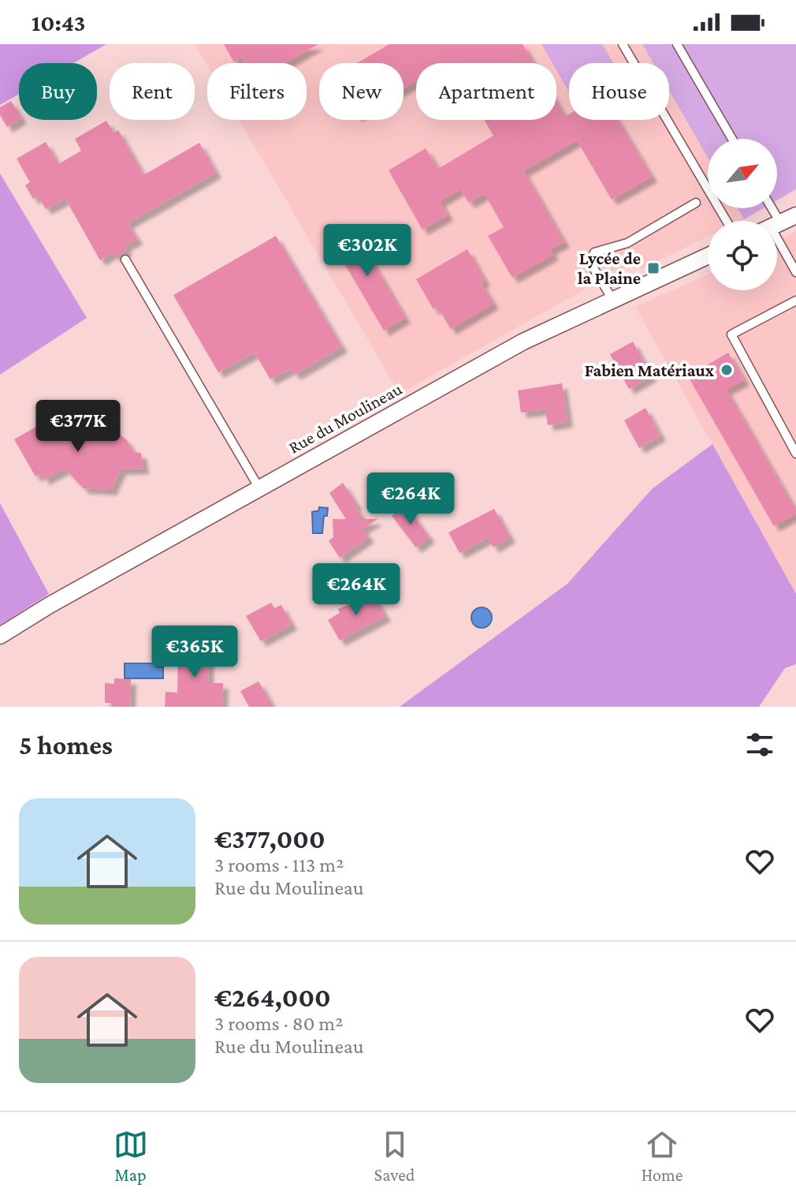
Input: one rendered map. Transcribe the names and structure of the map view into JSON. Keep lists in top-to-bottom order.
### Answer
{
  "streets": {
    "street": ["Rue du Moulineau"]
  },
  "places": {
    "transit": ["Lycée de la Plaine"],
    "other": ["Fabien Matériaux"]
  },
  "north": "top right",
  "page": {
    "status": "10:43",
    "chip": [
      "Buy",
      "Rent",
      "Filters",
      "New",
      "Apartment",
      "House"
    ],
    "price": [
      "€302K",
      "€377K",
      "€264K",
      "€264K",
      "€365K"
    ],
    "heading": "5 homes",
    "list": [
      {
        "name": "€377,000",
        "note": "3 rooms · 113 m² · Rue du Moulineau"
      },
      {
        "name": "€264,000",
        "note": "3 rooms · 80 m² · Rue du Moulineau"
      }
    ],
    "tabs": ["Map", "Saved", "Home"]
  }
}
